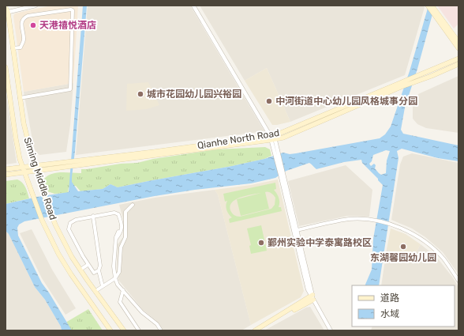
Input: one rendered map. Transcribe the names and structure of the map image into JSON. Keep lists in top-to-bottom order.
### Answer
{
  "streets": {
    "main road": ["Qianhe North Road", "Siming Middle Road"]
  },
  "crossings": [
    ["Qianhe North Road", "Siming Middle Road"]
  ],
  "places": [
    "天港禧悦酒店",
    "城市花园幼儿园兴裕园",
    "中河街道中心幼儿园风格城事分园",
    "鄞州实验中学泰寓路校区",
    "东湖馨园幼儿园"
  ],
  "legend": ["道路", "水域"]
}
